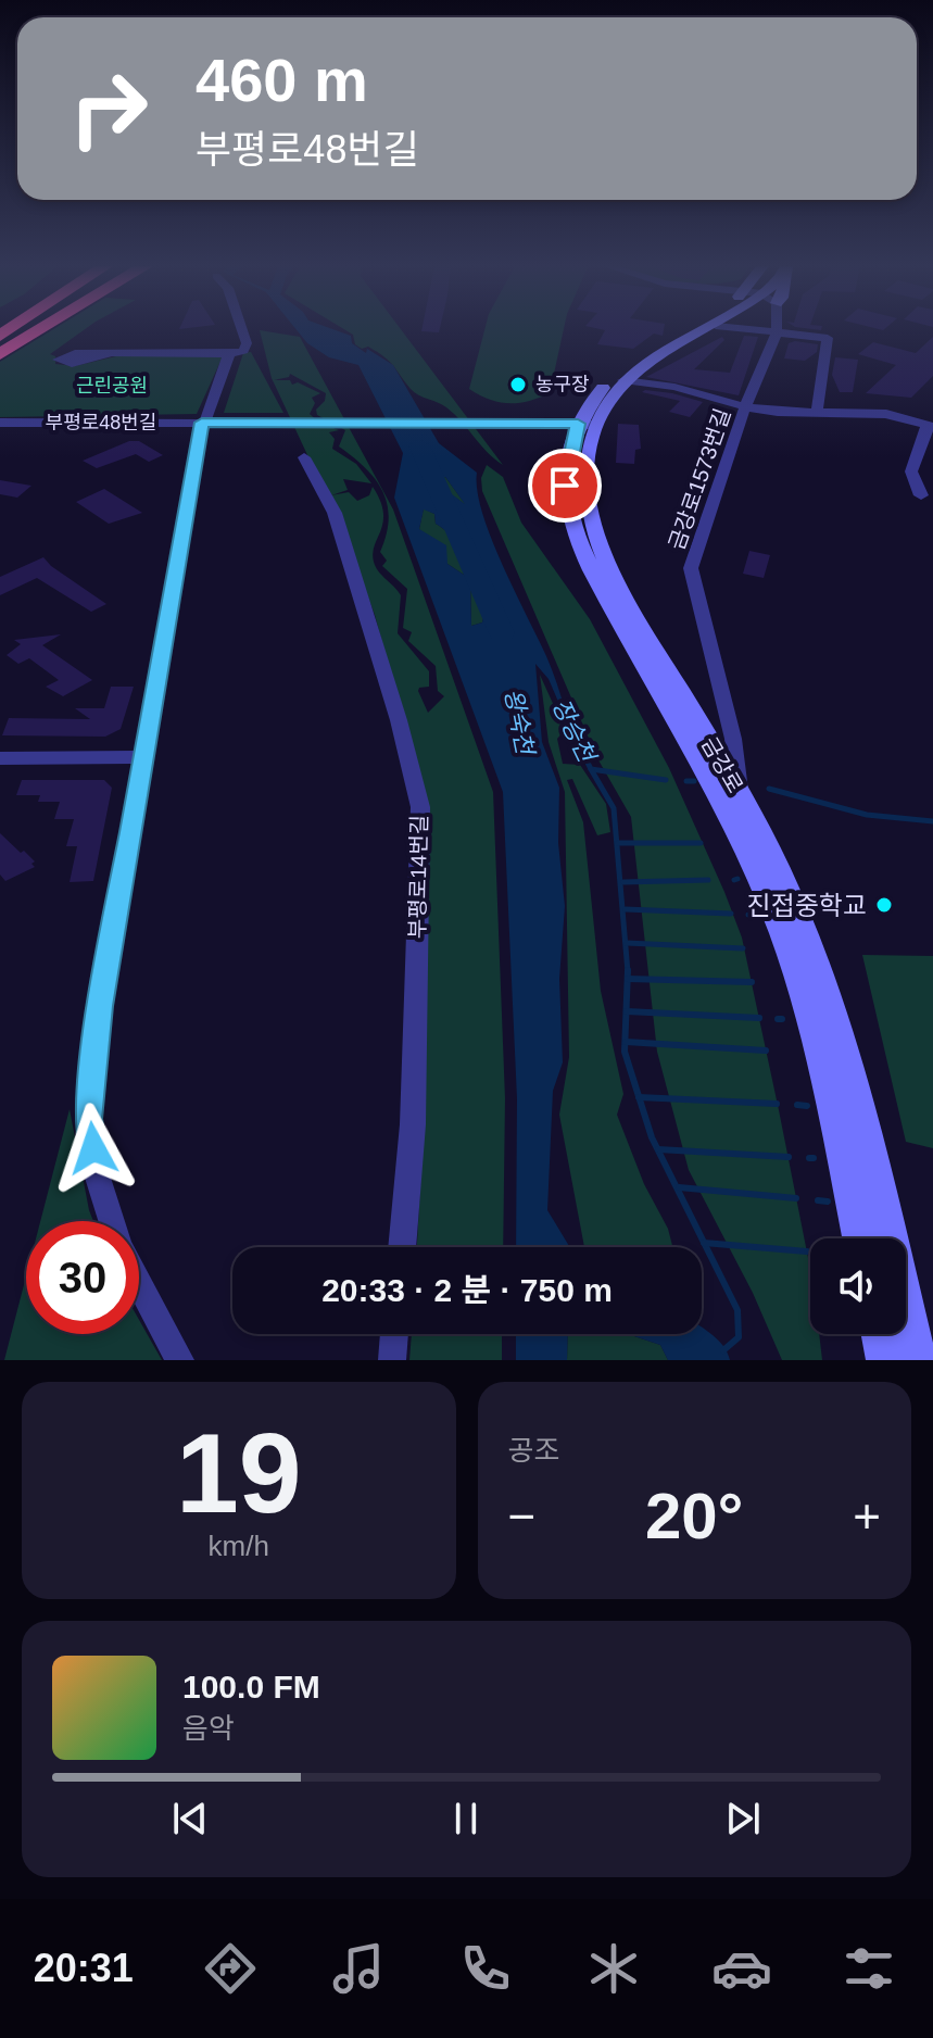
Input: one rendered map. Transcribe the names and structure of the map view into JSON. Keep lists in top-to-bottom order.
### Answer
{
  "streets": {
    "main road": ["금강로"],
    "street": ["부평로48번길", "금강로1573번길", "부평로14번길"]
  },
  "crossings": [
    ["부평로48번길", "금강로"],
    ["금강로1573번길", "금강로"]
  ],
  "water": ["왕숙천", "장승천"],
  "parks": ["근린공원"],
  "places": ["농구장", "진접중학교"],
  "page": {
    "turn": ["460 m", "부평로48번길"],
    "limit": "30",
    "trip": "20:33 · 2 분 · 750 m",
    "tile": [
      ["19", "km/h"],
      "공조"
    ],
    "heat": ["−", "20°", "+"],
    "song": ["100.0 FM", "음악"],
    "tabs": "20:31"
  }
}
